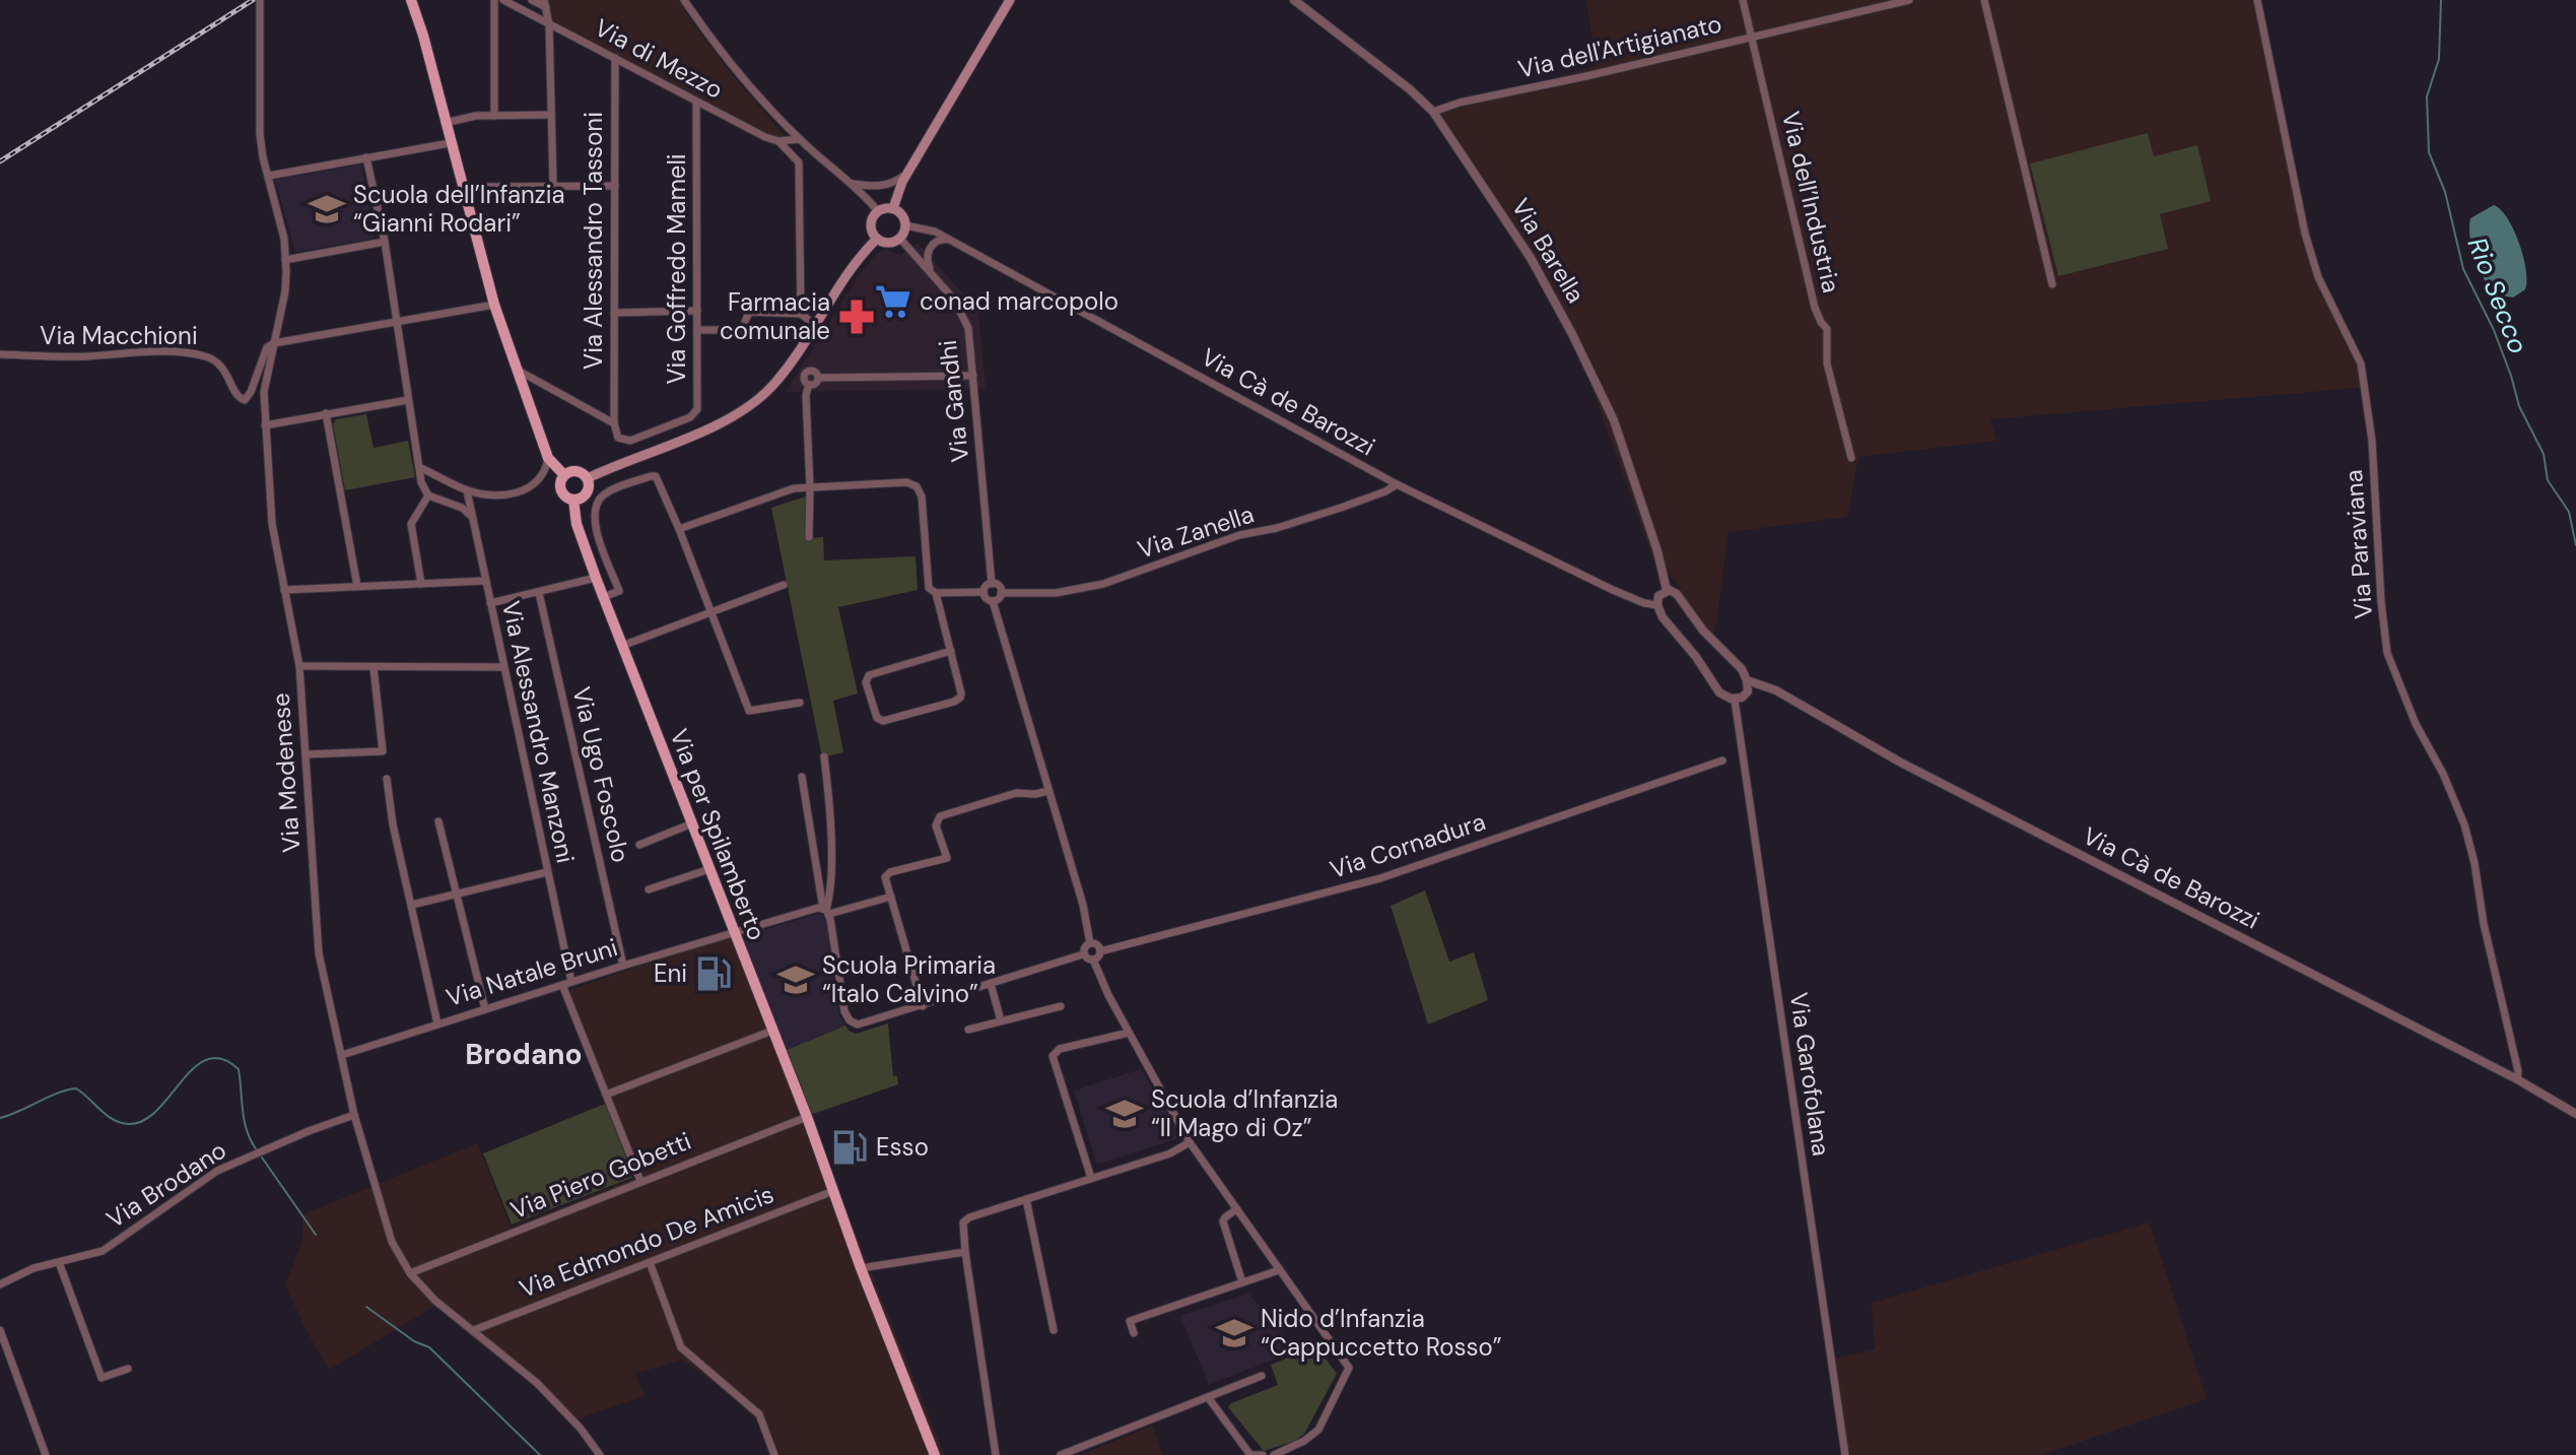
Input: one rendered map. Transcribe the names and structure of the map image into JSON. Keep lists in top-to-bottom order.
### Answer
{
  "streets": {
    "main road": ["Via per Spilamberto"],
    "street": [
      "Via dell'Artigianato",
      "Via di Mezzo",
      "Via dell’Industria",
      "Via Alessandro Tassoni",
      "Via Barella",
      "Via Goffredo Mameli",
      "Via Macchioni",
      "Via Gandhi",
      "Via Cà de Barozzi",
      "Via Zanella",
      "Via Paraviana",
      "Via Alessandro Manzoni",
      "Via Modenese",
      "Via Ugo Foscolo",
      "Via Cornadura",
      "Via Natale Bruni",
      "Via Garofolana",
      "Via Piero Gobetti",
      "Via Brodano",
      "Via Edmondo De Amicis"
    ]
  },
  "crossings": [
    ["Via dell'Artigianato", "Via dell’Industria"],
    ["Via dell'Artigianato", "Via Barella"],
    ["Via di Mezzo", "Via Alessandro Tassoni"],
    ["Via di Mezzo", "Via Goffredo Mameli"],
    ["Via Alessandro Tassoni", "Via Goffredo Mameli"],
    ["Via Alessandro Tassoni", "Via per Spilamberto"],
    ["Via Macchioni", "Via Modenese"],
    ["Via Gandhi", "Via Cà de Barozzi"],
    ["Via Gandhi", "Via Zanella"],
    ["Via Cà de Barozzi", "Via Zanella"],
    ["Via Cà de Barozzi", "Via Paraviana"],
    ["Via Alessandro Manzoni", "Via Natale Bruni"],
    ["Via Modenese", "Via Natale Bruni"],
    ["Via Modenese", "Via Piero Gobetti"],
    ["Via Modenese", "Via Brodano"],
    ["Via Modenese", "Via Edmondo De Amicis"],
    ["Via Ugo Foscolo", "Via Natale Bruni"],
    ["Via per Spilamberto", "Via Natale Bruni"],
    ["Via per Spilamberto", "Via Piero Gobetti"],
    ["Via per Spilamberto", "Via Edmondo De Amicis"]
  ],
  "districts": ["Brodano"],
  "water": ["Rio Secco"],
  "places": {
    "school or university": [
      "Scuola dell’Infanzia “Gianni Rodari”",
      "Scuola Primaria “Italo Calvino”",
      "Scuola d’Infanzia “Il Mago di Oz”",
      "Nido d’Infanzia “Cappuccetto Rosso”"
    ],
    "supermarket": ["conad marcopolo"],
    "pharmacy": ["Farmacia comunale"],
    "fuel station": ["Eni", "Esso"]
  }
}
